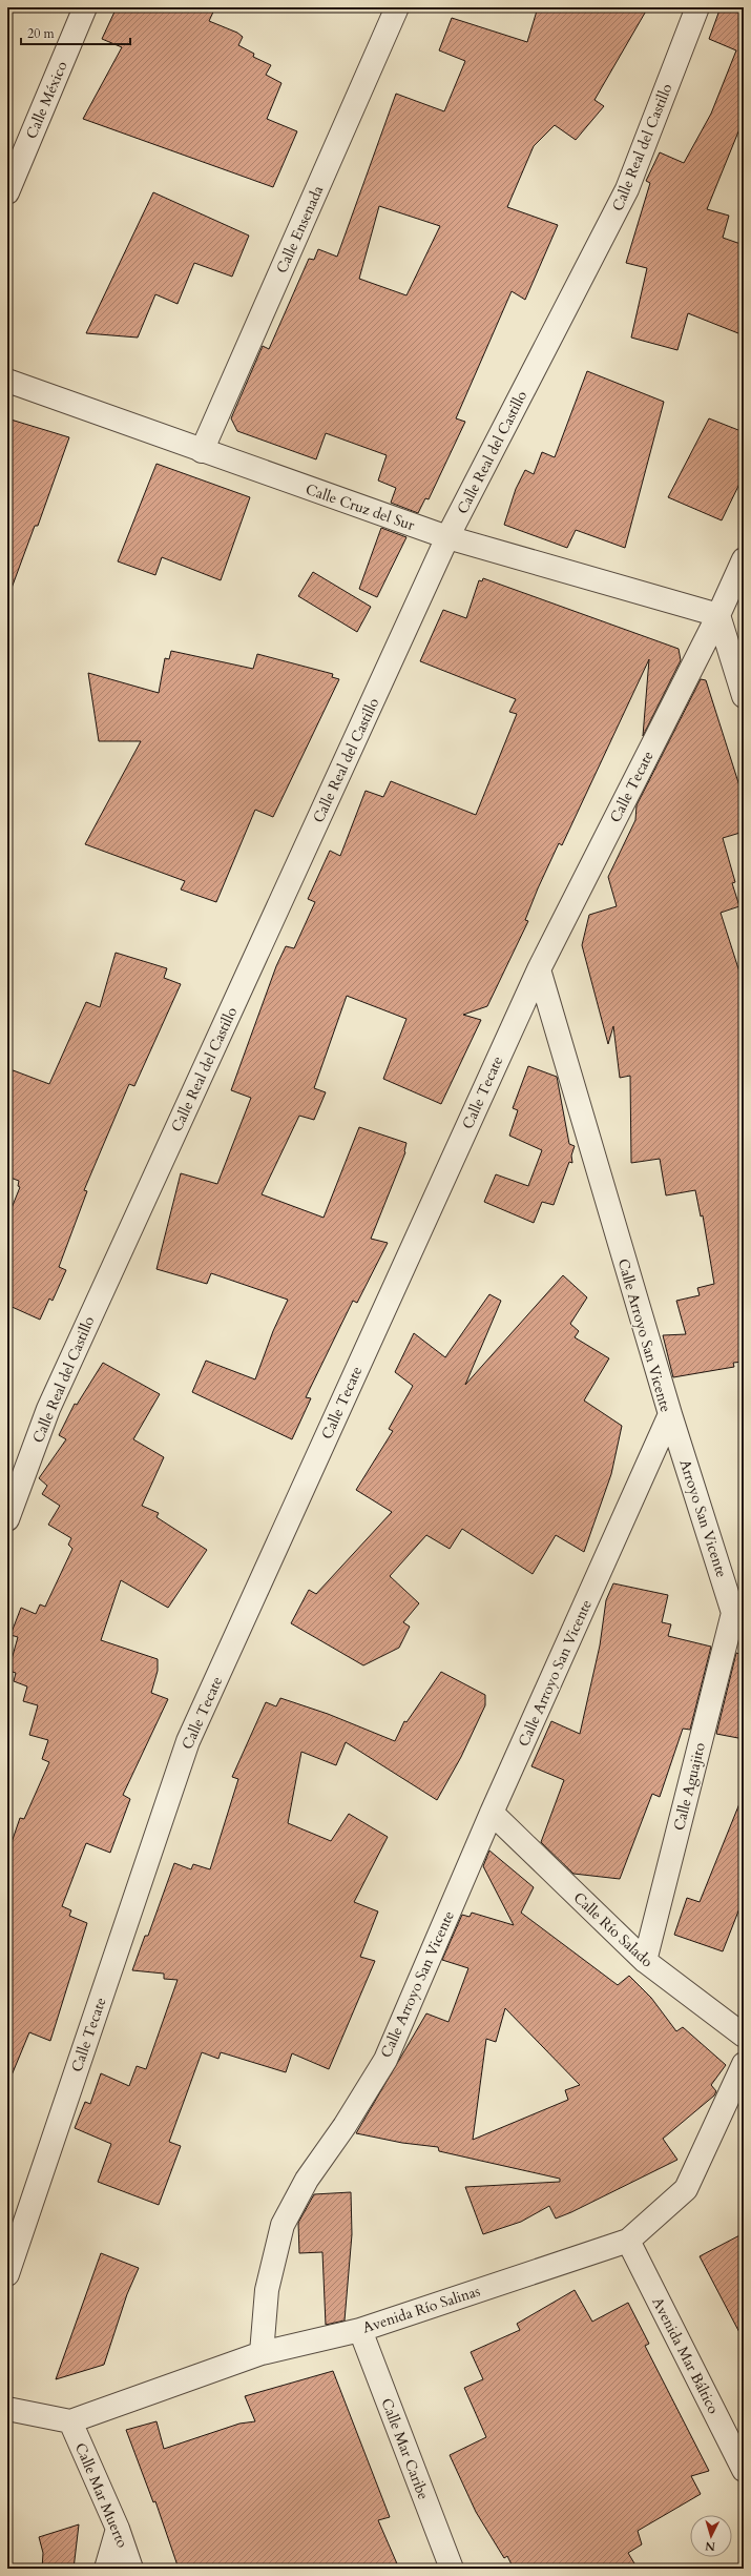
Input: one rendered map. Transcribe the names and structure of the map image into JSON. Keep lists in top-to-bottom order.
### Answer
{
  "streets": {
    "street": [
      "Calle México",
      "Calle Real del Castillo",
      "Calle Ensenada",
      "Calle Cruz del Sur",
      "Calle Tecate",
      "Calle Arroyo San Vicente",
      "Arroyo San Vicente",
      "Calle Aguajito",
      "Calle Río Salado",
      "Avenida Río Salinas",
      "Avenida Mar Báltico",
      "Calle Mar Caribe",
      "Calle Mar Muerto"
    ]
  },
  "crossings": [
    ["Calle Real del Castillo", "Calle Cruz del Sur"],
    ["Calle Ensenada", "Calle Cruz del Sur"],
    ["Calle Cruz del Sur", "Calle Tecate"],
    ["Calle Tecate", "Calle Arroyo San Vicente"],
    ["Calle Arroyo San Vicente", "Arroyo San Vicente"],
    ["Calle Arroyo San Vicente", "Calle Río Salado"],
    ["Calle Arroyo San Vicente", "Avenida Río Salinas"],
    ["Arroyo San Vicente", "Calle Aguajito"],
    ["Calle Aguajito", "Calle Río Salado"],
    ["Avenida Río Salinas", "Avenida Mar Báltico"],
    ["Avenida Río Salinas", "Calle Mar Caribe"],
    ["Avenida Río Salinas", "Calle Mar Muerto"]
  ],
  "scale_bar": "20 m",
  "north": "bottom"
}
